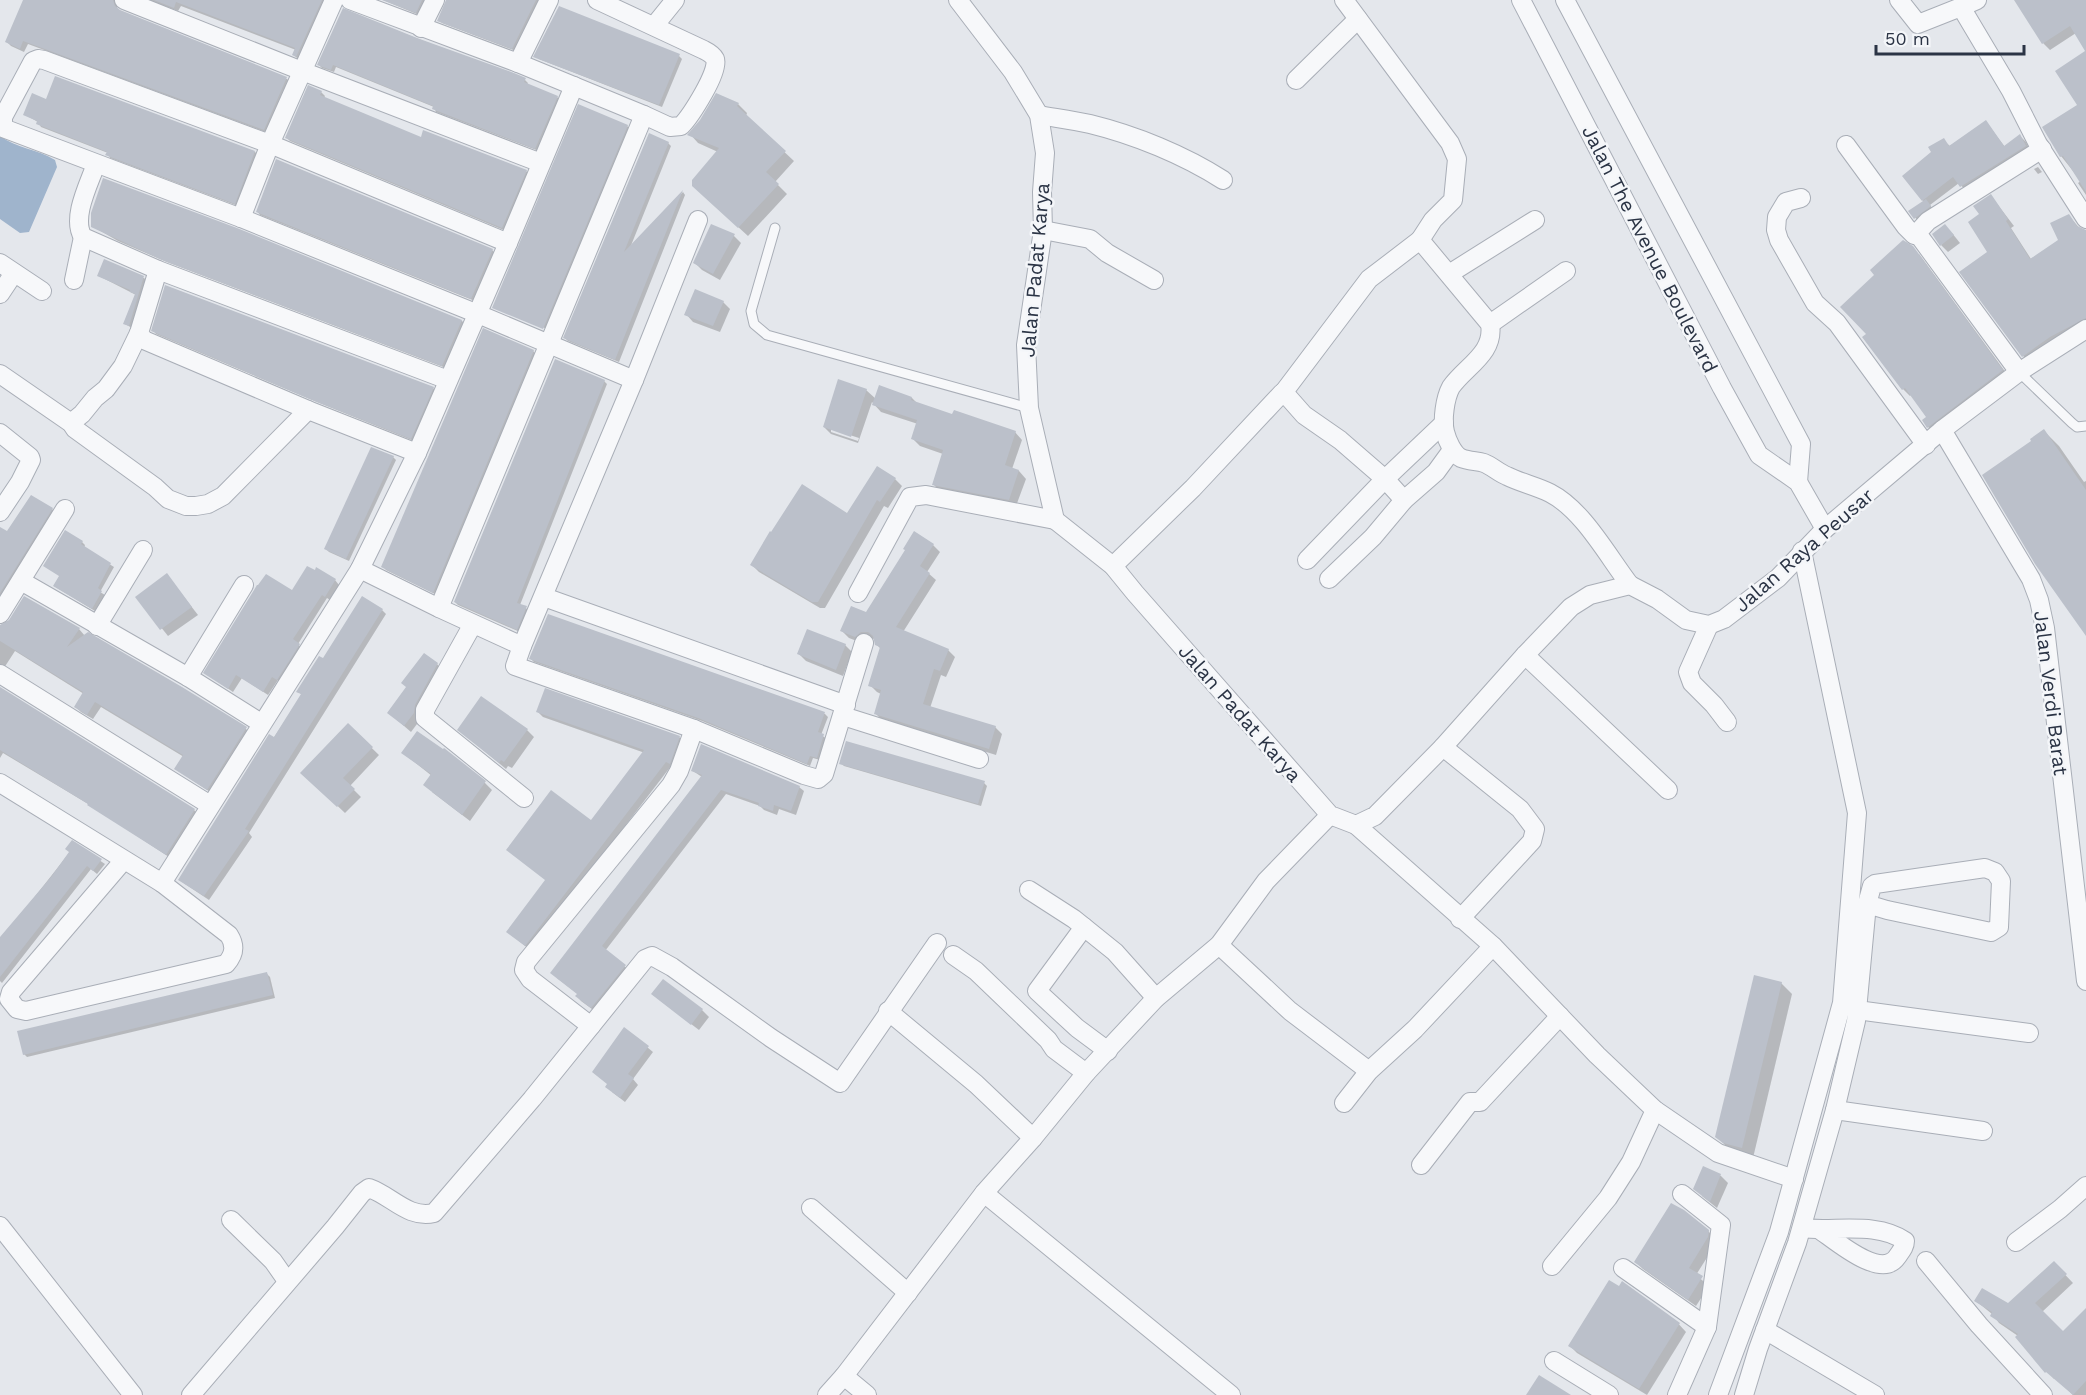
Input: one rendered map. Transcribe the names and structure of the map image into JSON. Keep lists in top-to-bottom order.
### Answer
{
  "streets": {
    "street": [
      "Jalan The Avenue Boulevard",
      "Jalan Padat Karya",
      "Jalan Raya Peusar",
      "Jalan Verdi Barat"
    ]
  },
  "crossings": [
    ["Jalan The Avenue Boulevard", "Jalan Raya Peusar"],
    ["Jalan Raya Peusar", "Jalan Verdi Barat"]
  ],
  "scale_bar": "50 m"
}
